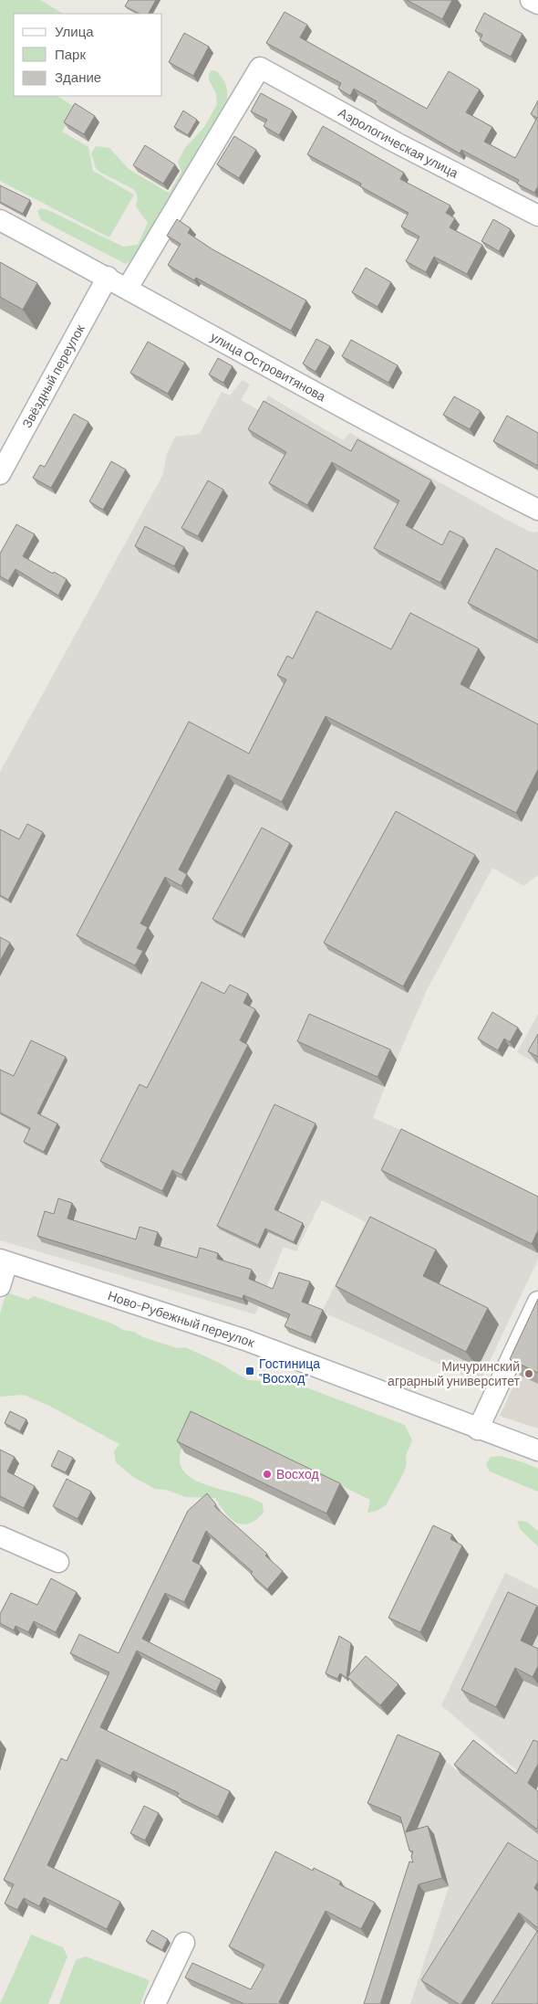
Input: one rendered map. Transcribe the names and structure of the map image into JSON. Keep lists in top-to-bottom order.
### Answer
{
  "streets": {
    "street": [
      "Аэрологическая улица",
      "улица Островитянова",
      "Звёздный переулок",
      "Ново-Рубежный переулок"
    ]
  },
  "crossings": [
    ["Аэрологическая улица", "улица Островитянова"],
    ["улица Островитянова", "Звёздный переулок"]
  ],
  "places": {
    "transit": ["Гостиница \"Восход\""],
    "other": ["Мичуринский аграрный университет", "Восход"]
  },
  "legend": ["Улица", "Парк", "Здание"]
}
